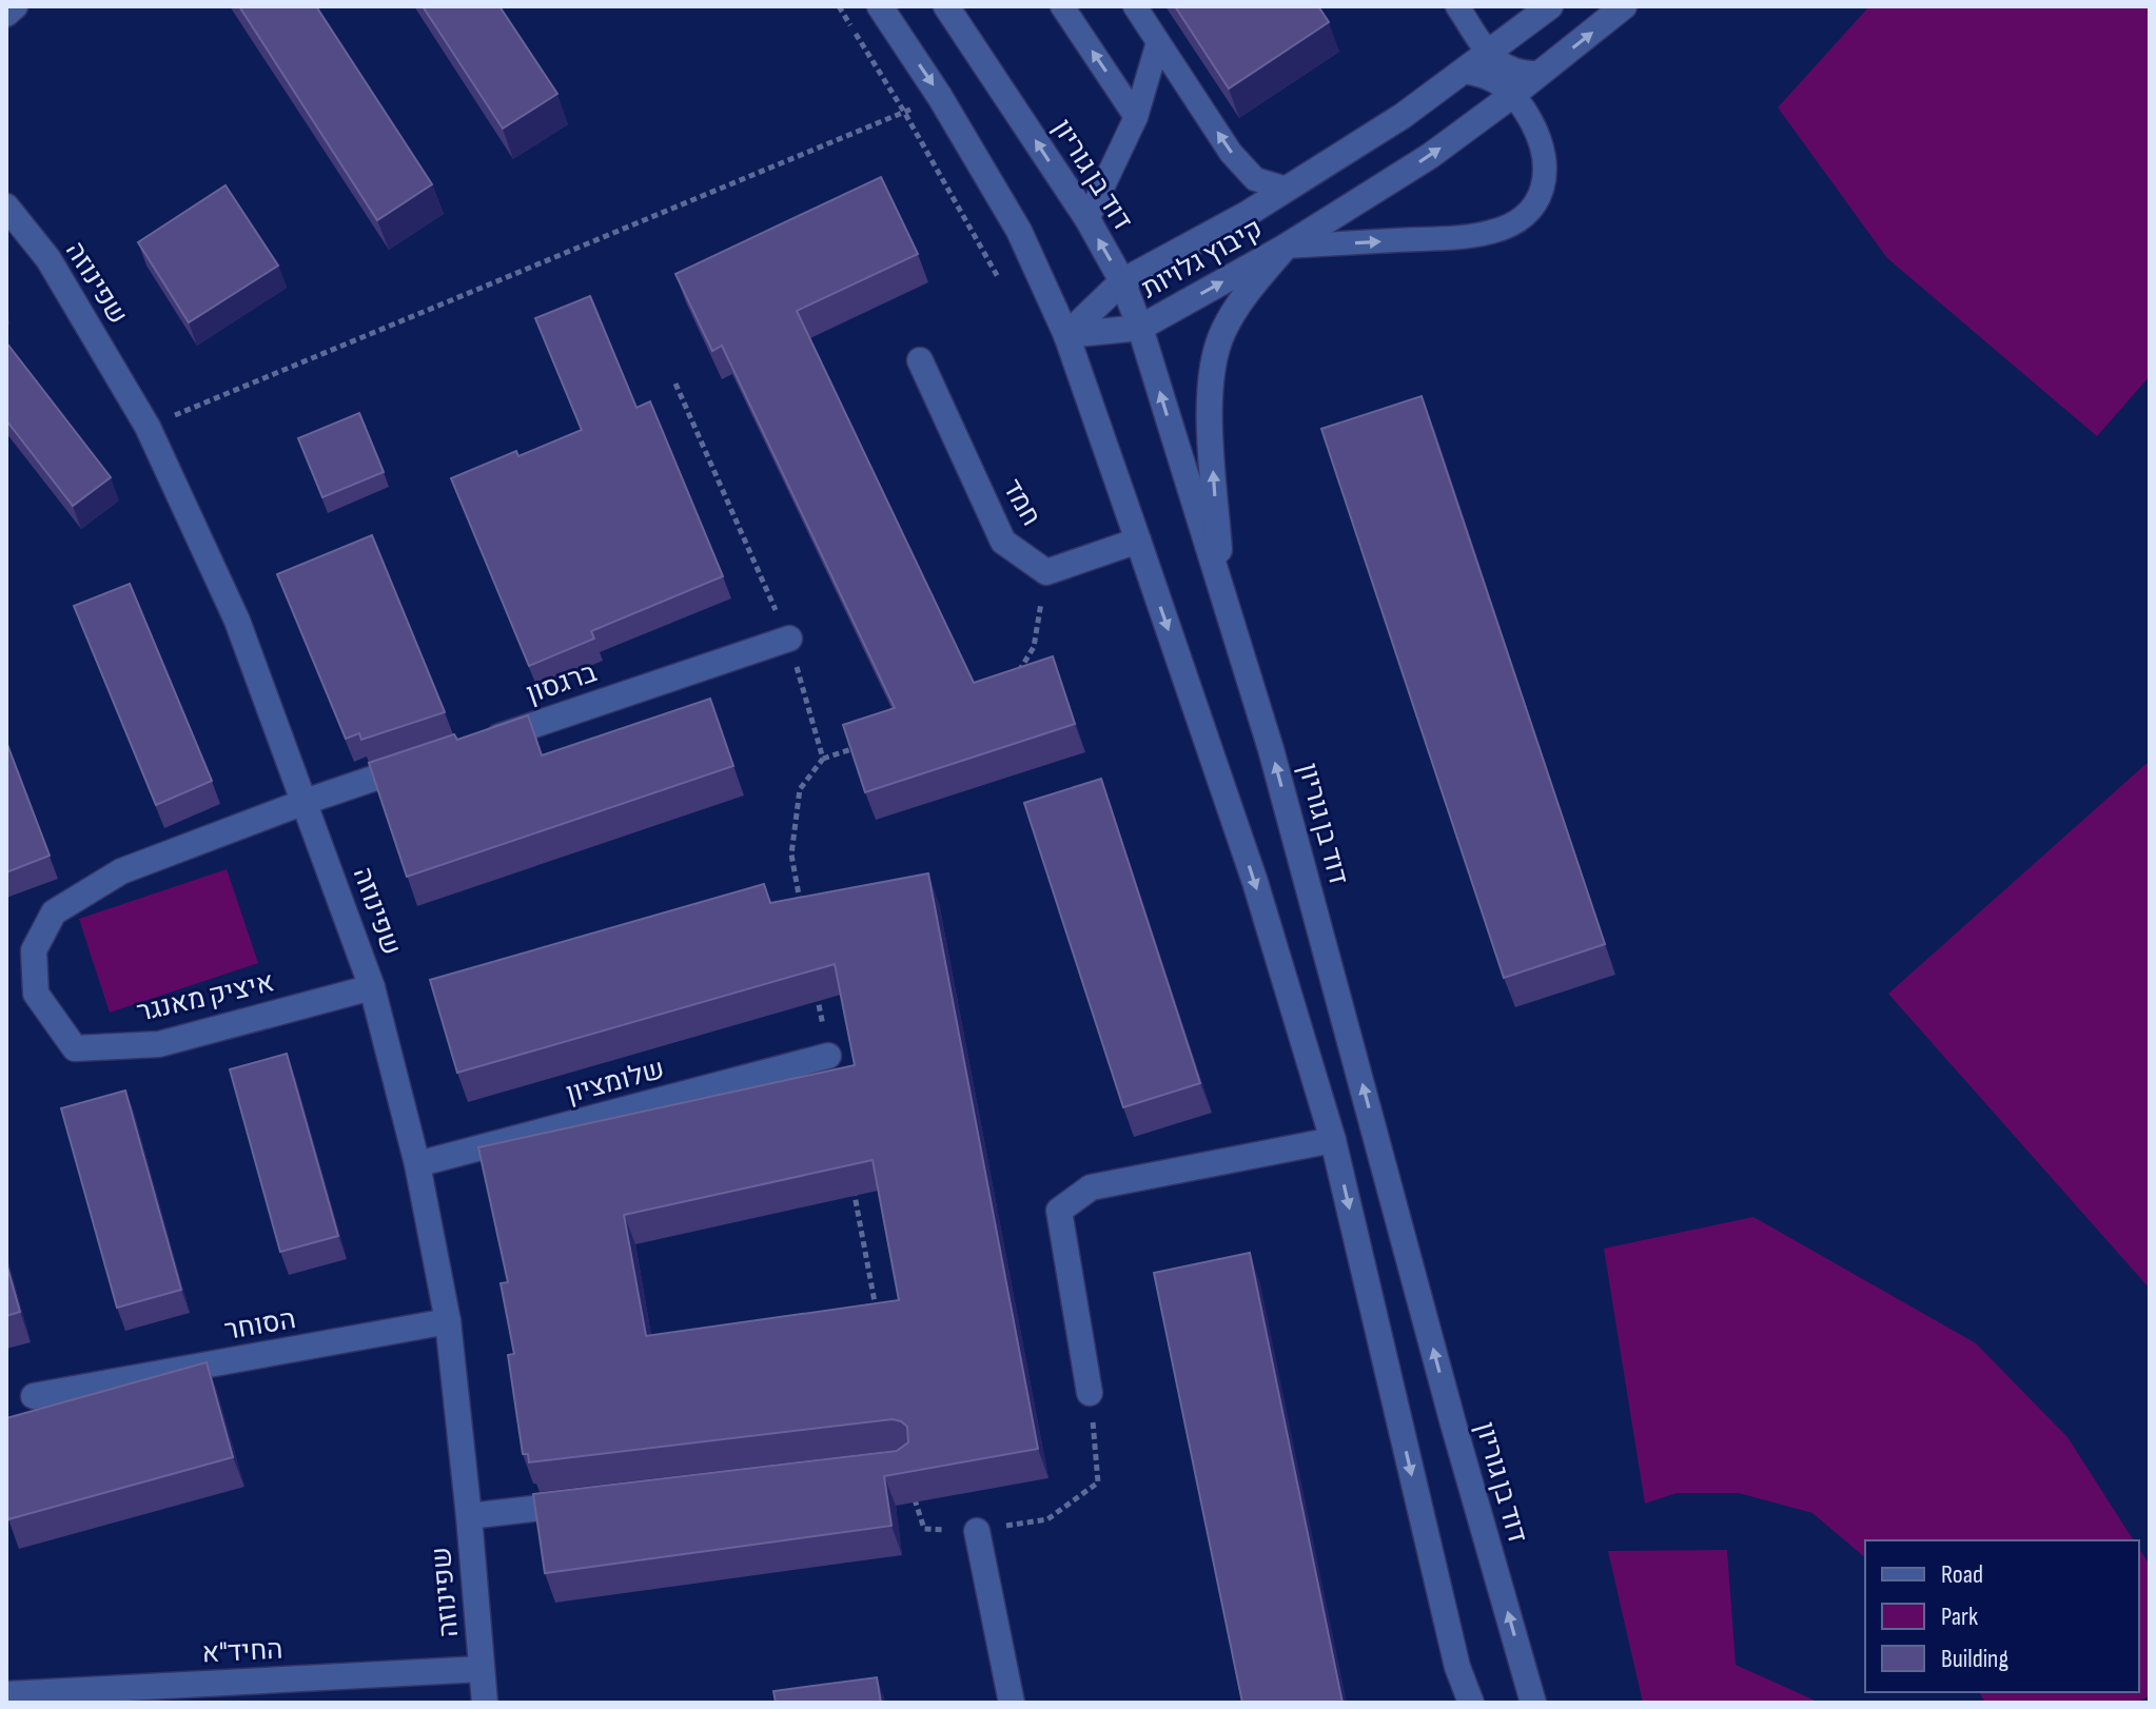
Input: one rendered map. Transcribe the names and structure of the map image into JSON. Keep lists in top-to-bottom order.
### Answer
{
  "streets": {
    "street": [
      "דוד בן גוריון",
      "קיבוץ גלויות",
      "שפינוזה",
      "חמד",
      "ברגסון",
      "איציק מאנגר",
      "שלומציון",
      "הסוחר",
      "החיד\"א"
    ]
  },
  "crossings": [
    ["דוד בן גוריון", "קיבוץ גלויות"],
    ["שפינוזה", "איציק מאנגר"],
    ["שפינוזה", "שלומציון"],
    ["שפינוזה", "הסוחר"],
    ["שפינוזה", "החיד\"א"]
  ],
  "legend": ["Road", "Park", "Building"]
}
